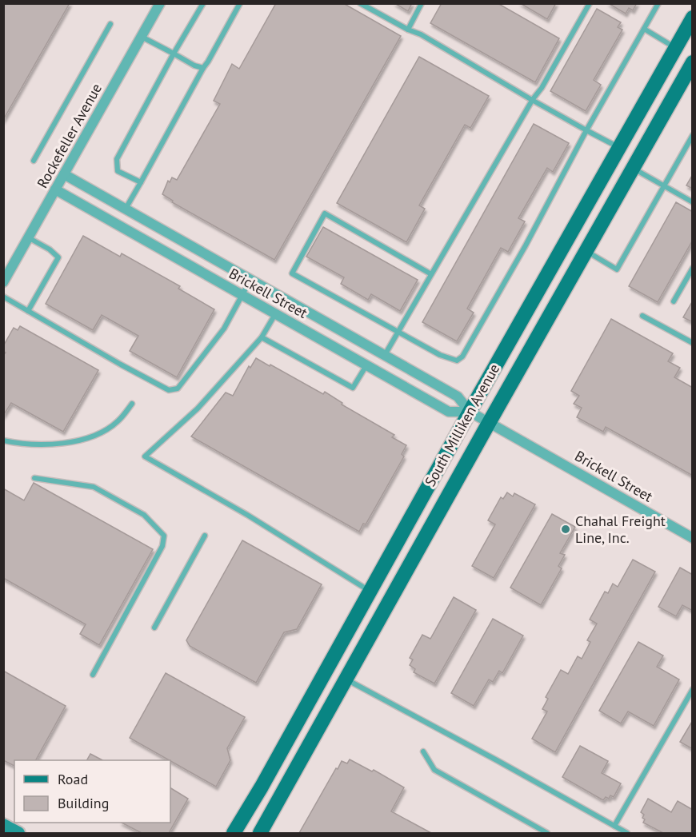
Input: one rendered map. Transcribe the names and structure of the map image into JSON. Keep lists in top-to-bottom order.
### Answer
{
  "streets": {
    "main road": ["South Milliken Avenue"],
    "street": ["Rockefeller Avenue", "Brickell Street"]
  },
  "crossings": [
    ["Rockefeller Avenue", "Brickell Street"],
    ["Brickell Street", "South Milliken Avenue"]
  ],
  "places": ["Chahal Freight Line, Inc."],
  "legend": ["Road", "Building"]
}
